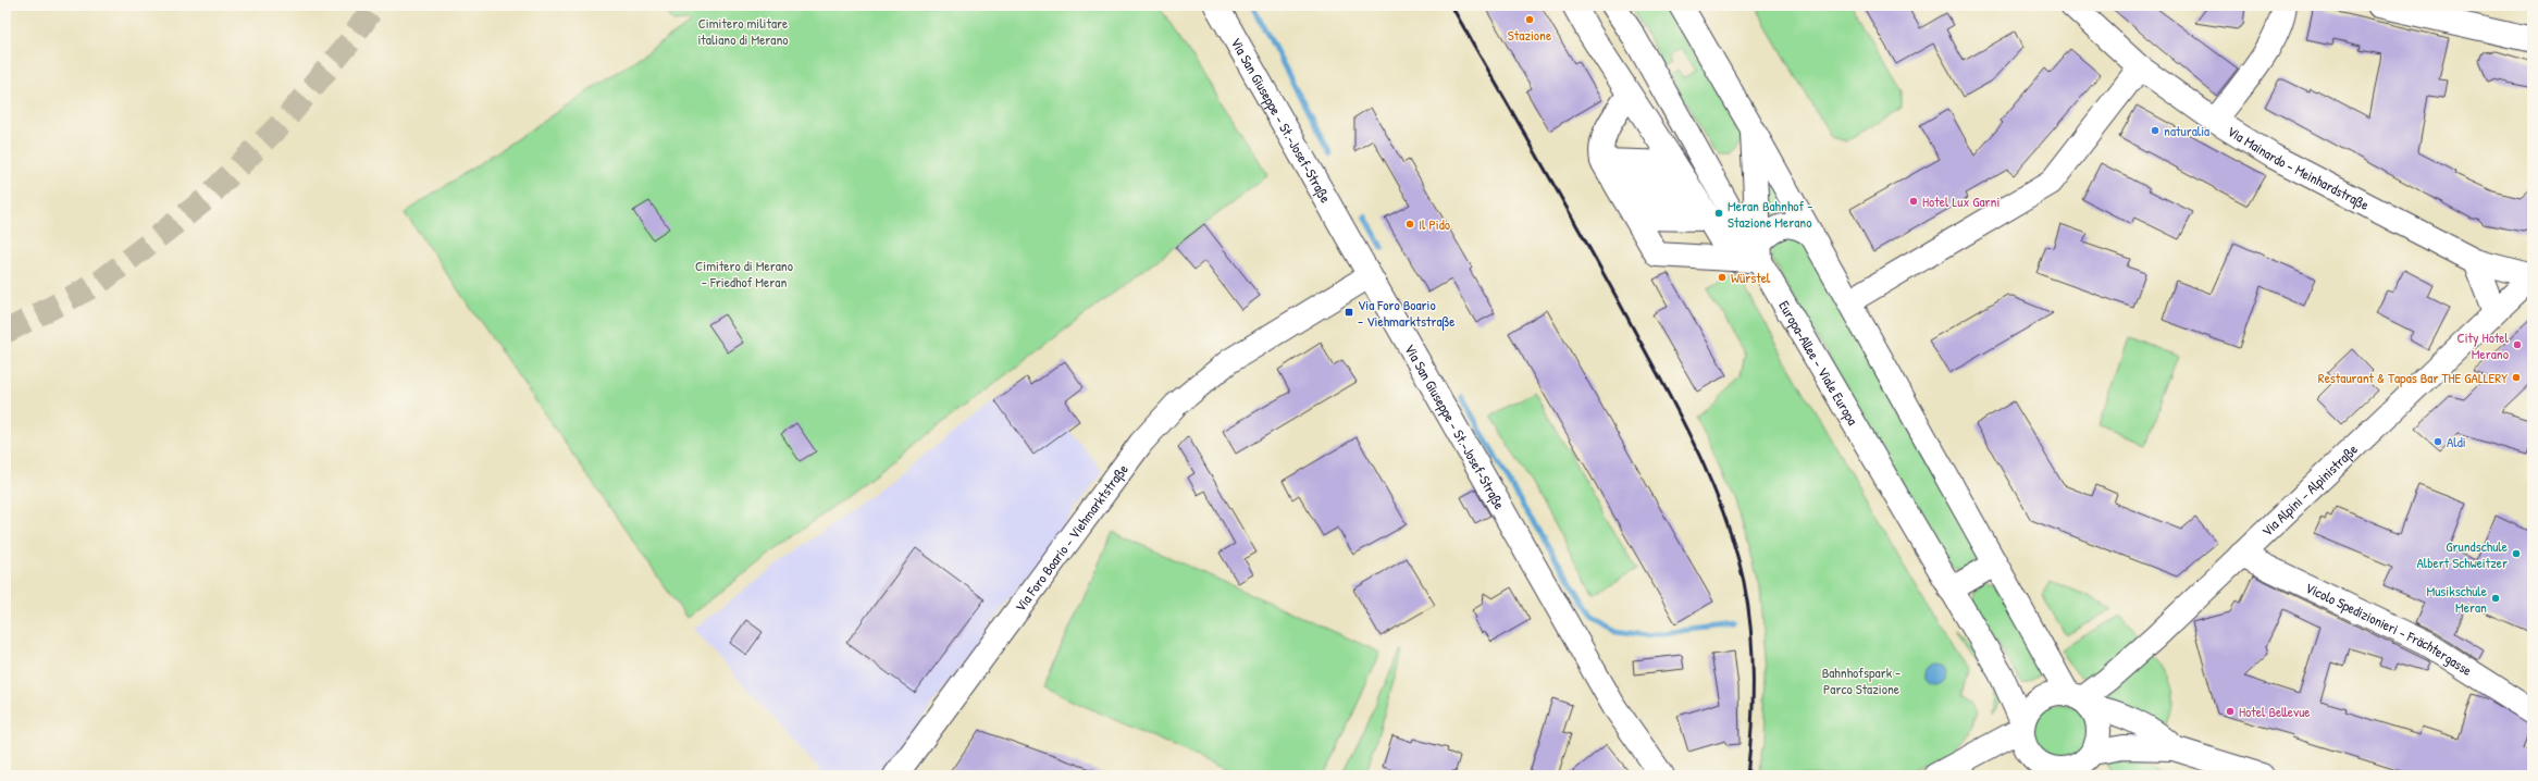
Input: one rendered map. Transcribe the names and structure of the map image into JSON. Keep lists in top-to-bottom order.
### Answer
{
  "streets": {
    "street": [
      "Via San Giuseppe - St.-Josef-Straße",
      "Via Mainardo - Meinhardstraße",
      "Europa-Allee - Viale Europa",
      "Via Alpini - Alpinistraße",
      "Via Foro Boario - Viehmarktstraße",
      "Vicolo Spedizionieri - Frächtergasse"
    ]
  },
  "crossings": [
    ["Via San Giuseppe - St.-Josef-Straße", "Via Foro Boario - Viehmarktstraße"],
    ["Via Mainardo - Meinhardstraße", "Via Alpini - Alpinistraße"],
    ["Europa-Allee - Viale Europa", "Via Alpini - Alpinistraße"],
    ["Via Alpini - Alpinistraße", "Vicolo Spedizionieri - Frächtergasse"]
  ],
  "parks": ["Cimitero militare italiano di Merano", "Cimitero di Merano - Friedhof Meran", "Bahnhofspark - Parco Stazione"],
  "places": {
    "other": [
      "Stazione",
      "naturalia",
      "Hotel Lux Garni",
      "Meran Bahnhof - Stazione Merano",
      "Il Pido",
      "Würstel",
      "City Hotel Merano",
      "Restaurant & Tapas Bar THE GALLERY",
      "Aldi",
      "Grundschule Albert Schweitzer",
      "Musikschule Meran",
      "Hotel Bellevue"
    ],
    "transit": ["Via Foro Boario - Viehmarktstraße"]
  }
}
